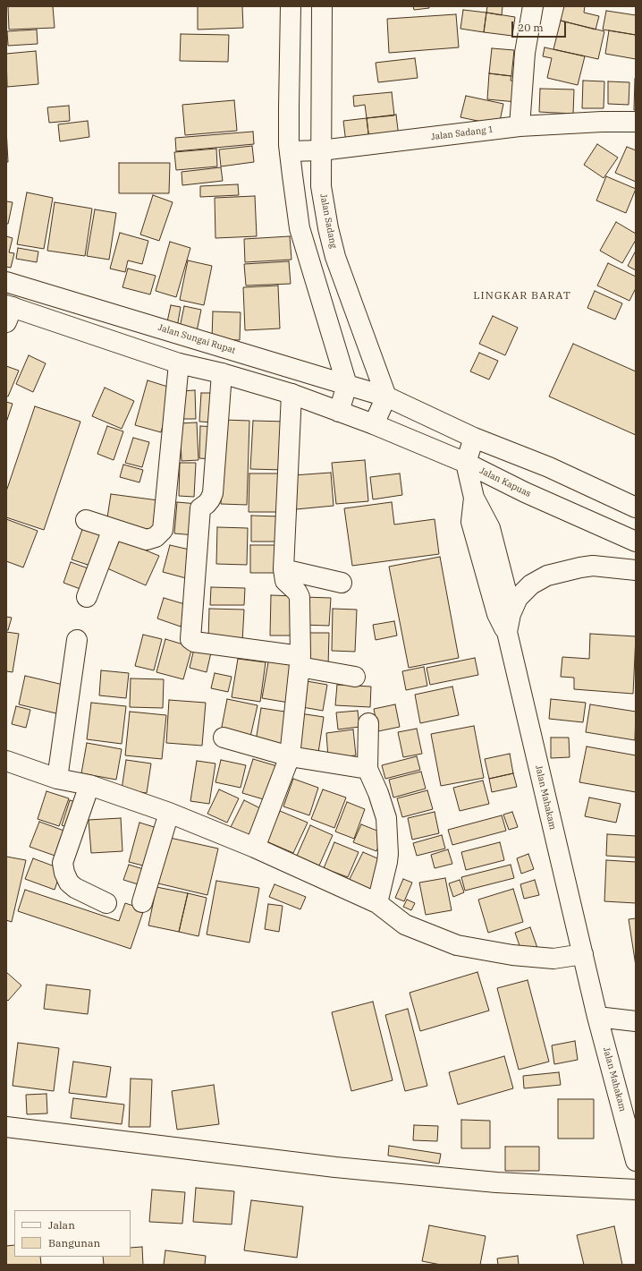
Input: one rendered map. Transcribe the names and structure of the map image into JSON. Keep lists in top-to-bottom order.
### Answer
{
  "streets": {
    "street": [
      "Jalan Sadang 1",
      "Jalan Sadang",
      "Jalan Sungai Rupat",
      "Jalan Kapuas",
      "Jalan Mahakam"
    ]
  },
  "crossings": [
    ["Jalan Sadang 1", "Jalan Sadang"],
    ["Jalan Sadang", "Jalan Sungai Rupat"],
    ["Jalan Kapuas", "Jalan Mahakam"]
  ],
  "districts": ["LINGKAR BARAT"],
  "legend": ["Jalan", "Bangunan"],
  "scale_bar": "20 m"
}
